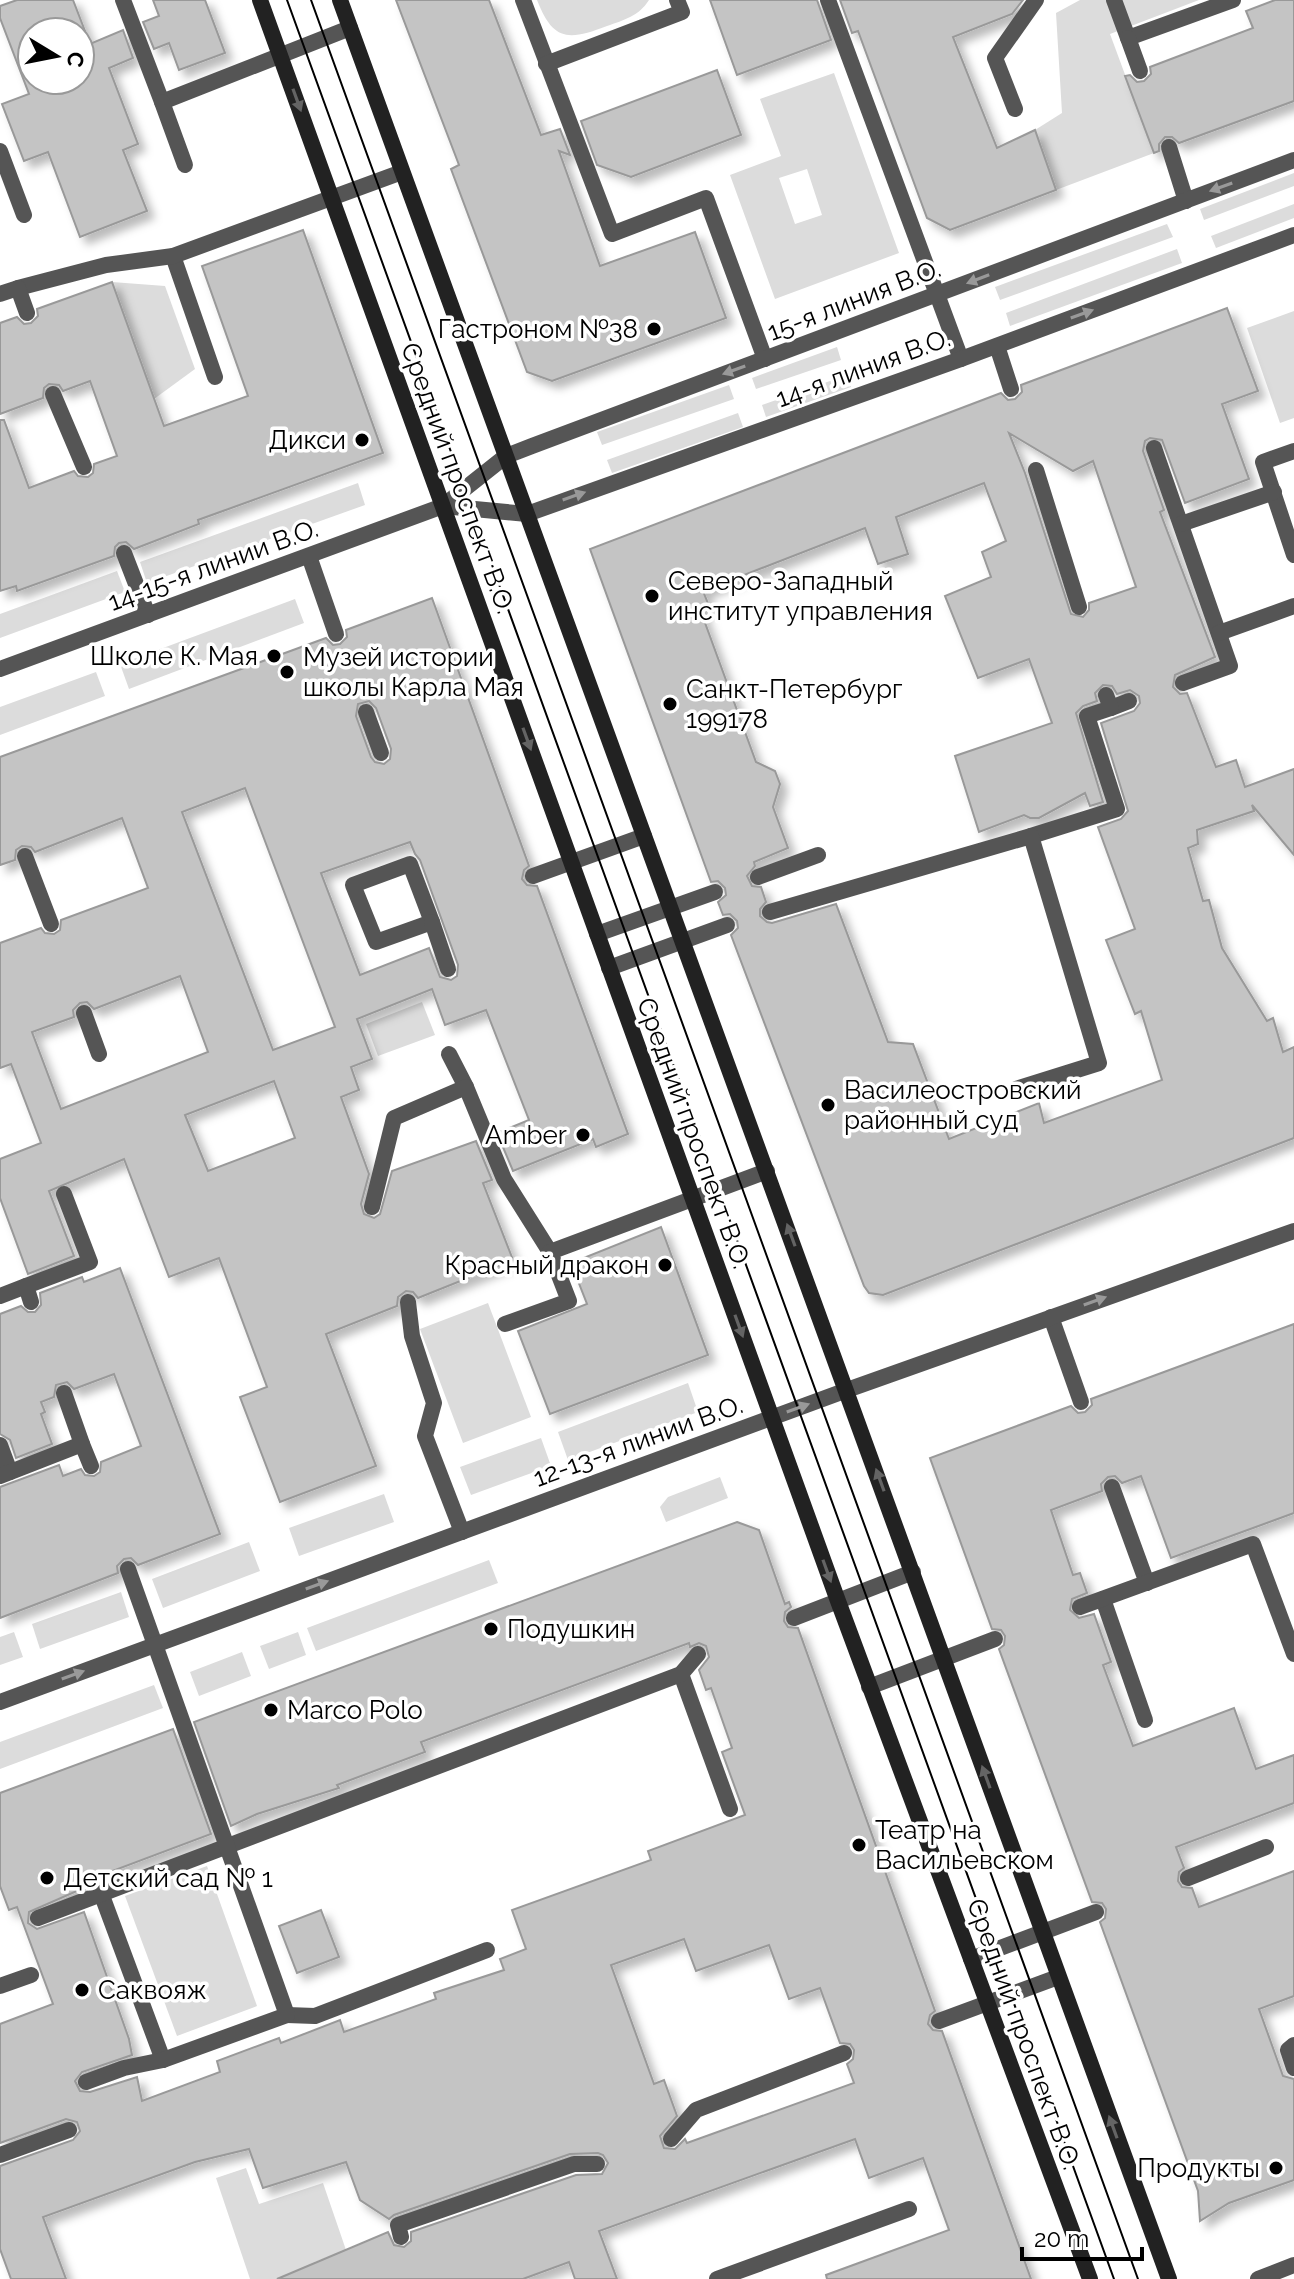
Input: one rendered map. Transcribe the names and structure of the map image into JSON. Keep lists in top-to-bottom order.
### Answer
{
  "streets": {
    "main road": ["Средний проспект В.О."],
    "street": [
      "15-я линия В.О.",
      "14-я линия В.О.",
      "14-15-я линии В.О.",
      "12-13-я линии В.О."
    ]
  },
  "crossings": [
    ["15-я линия В.О.", "14-я линия В.О."],
    ["15-я линия В.О.", "Средний проспект В.О."],
    ["15-я линия В.О.", "14-15-я линии В.О."],
    ["14-я линия В.О.", "Средний проспект В.О."],
    ["14-я линия В.О.", "14-15-я линии В.О."],
    ["Средний проспект В.О.", "14-15-я линии В.О."],
    ["Средний проспект В.О.", "12-13-я линии В.О."]
  ],
  "one_way": ["15-я линия В.О.", "14-я линия В.О.", "12-13-я линии В.О."],
  "places": [
    "Гастроном №38",
    "Дикси",
    "Северо-Западный институт управления",
    "Школе К. Мая",
    "Музей истории школы Карла Мая",
    "Санкт-Петербург 199178",
    "Василеостровский районный суд",
    "Amber",
    "Красный дракон",
    "Подушкин",
    "Marco Polo",
    "Театр на Васильевском",
    "Детский сад № 1",
    "Саквояж",
    "Продукты"
  ],
  "scale_bar": "20 m",
  "north": "right"
}
